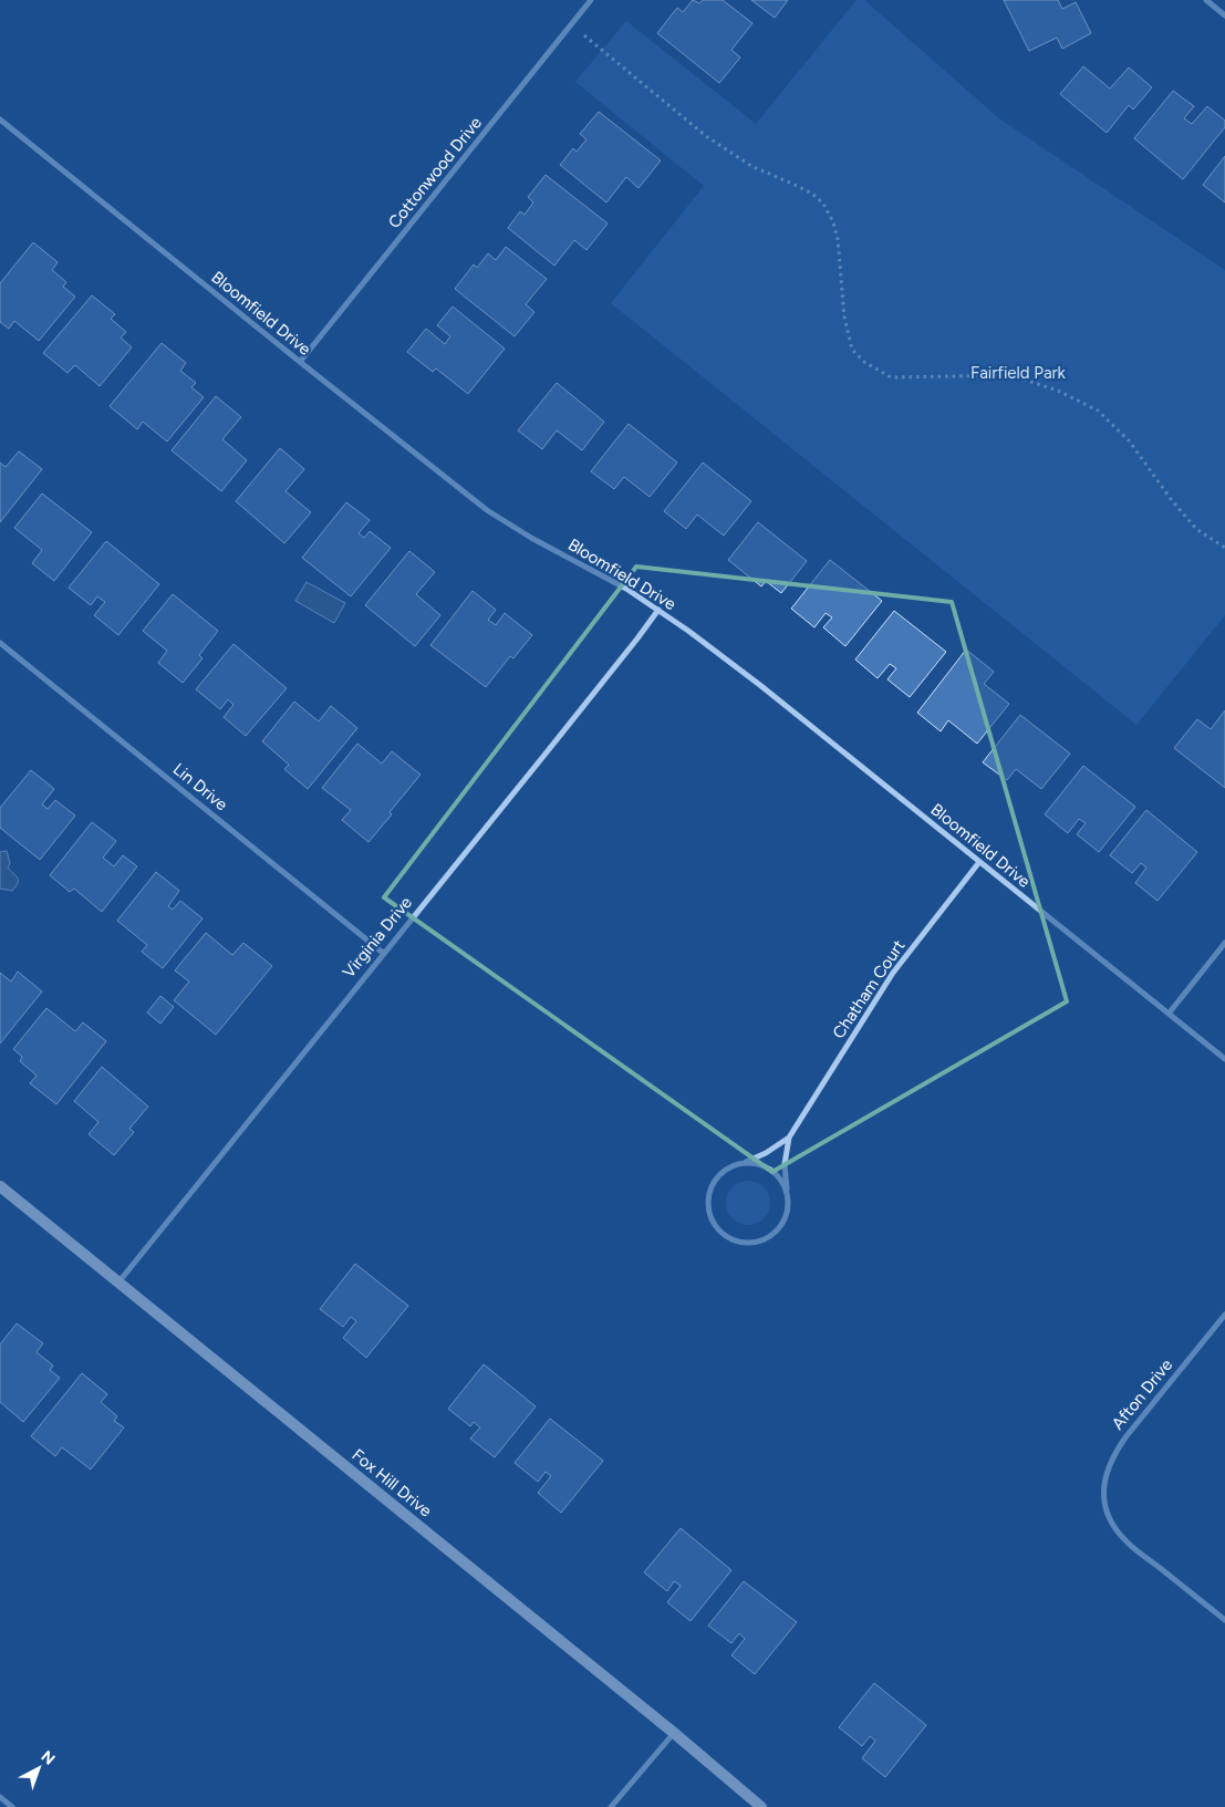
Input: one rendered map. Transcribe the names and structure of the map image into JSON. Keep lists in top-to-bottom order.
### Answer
{
  "streets": {
    "street": [
      "Cottonwood Drive",
      "Bloomfield Drive",
      "Lin Drive",
      "Virginia Drive",
      "Chatham Court",
      "Afton Drive",
      "Fox Hill Drive"
    ]
  },
  "crossings": [
    ["Cottonwood Drive", "Bloomfield Drive"],
    ["Bloomfield Drive", "Virginia Drive"],
    ["Bloomfield Drive", "Chatham Court"],
    ["Lin Drive", "Virginia Drive"],
    ["Virginia Drive", "Fox Hill Drive"]
  ],
  "parks": ["Fairfield Park"],
  "north": "top right"
}
